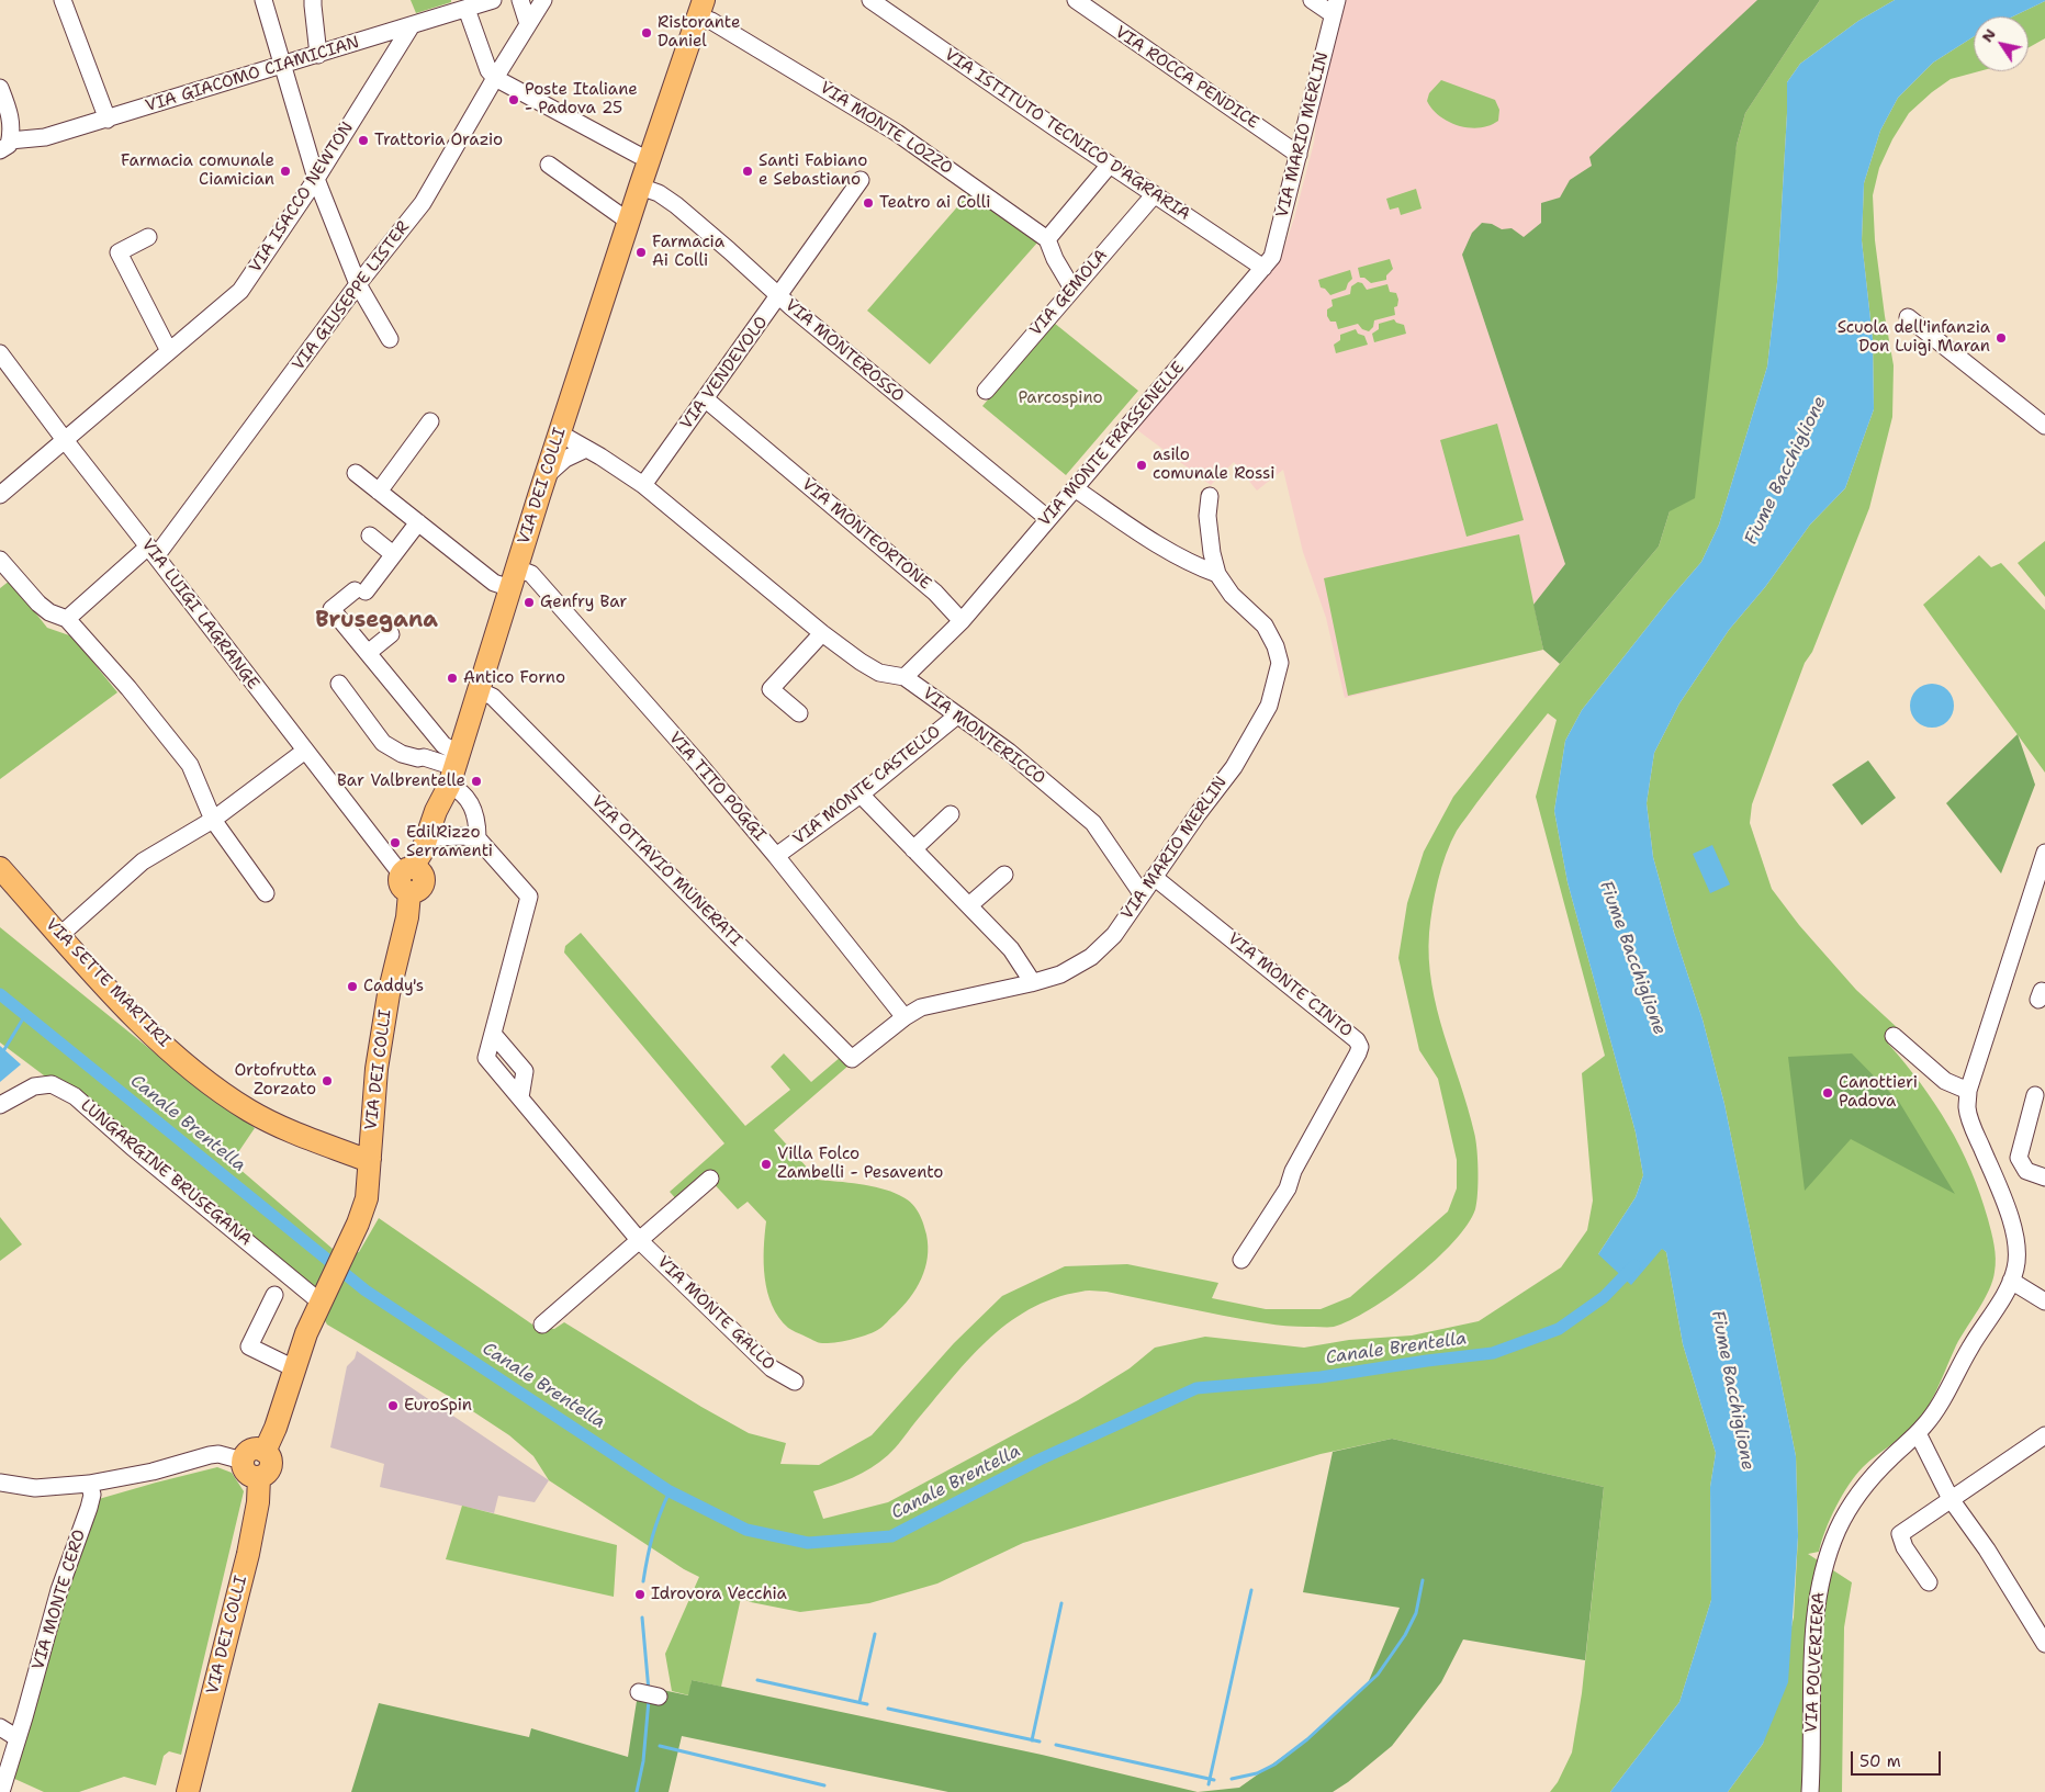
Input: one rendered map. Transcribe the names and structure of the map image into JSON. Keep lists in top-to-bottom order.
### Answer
{
  "streets": {
    "main road": ["VIA DEI COLLI", "VIA SETTE MARTIRI"],
    "street": [
      "VIA GIACOMO CIAMICIAN",
      "VIA ROCCA PENDICE",
      "VIA MONTE LOZZO",
      "VIA ISTITUTO TECNICO D'AGRARIA",
      "VIA MARIO MERLIN",
      "VIA ISACCO NEWTON",
      "VIA GEMOLA",
      "VIA GIUSEPPE LISTER",
      "VIA MONTEROSSO",
      "VIA VENDEVOLO",
      "VIA MONTE FRASSENELLE",
      "VIA MONTEORTONE",
      "VIA LUIGI LAGRANGE",
      "VIA MONTERICCO",
      "VIA MONTE CASTELLO",
      "VIA TITO POGGI",
      "VIA OTTAVIO MUNERATI",
      "VIA MONTE CINTO",
      "LUNGARGINE BRUSEGANA",
      "VIA MONTE GALLO",
      "VIA MONTE CERO",
      "VIA POLVERIERA"
    ]
  },
  "crossings": [
    ["VIA GIACOMO CIAMICIAN", "VIA ISACCO NEWTON"],
    ["VIA ROCCA PENDICE", "VIA MARIO MERLIN"],
    ["VIA MONTE LOZZO", "VIA DEI COLLI"],
    ["VIA ISTITUTO TECNICO D'AGRARIA", "VIA MARIO MERLIN"],
    ["VIA ISTITUTO TECNICO D'AGRARIA", "VIA GEMOLA"],
    ["VIA ISTITUTO TECNICO D'AGRARIA", "VIA MONTE FRASSENELLE"],
    ["VIA MARIO MERLIN", "VIA MONTE FRASSENELLE"],
    ["VIA MARIO MERLIN", "VIA MONTERICCO"],
    ["VIA MARIO MERLIN", "VIA TITO POGGI"],
    ["VIA MARIO MERLIN", "VIA OTTAVIO MUNERATI"],
    ["VIA MARIO MERLIN", "VIA MONTE CINTO"],
    ["VIA ISACCO NEWTON", "VIA LUIGI LAGRANGE"],
    ["VIA GIUSEPPE LISTER", "VIA LUIGI LAGRANGE"],
    ["VIA MONTEROSSO", "VIA VENDEVOLO"],
    ["VIA MONTEROSSO", "VIA MONTE FRASSENELLE"],
    ["VIA MONTEROSSO", "VIA DEI COLLI"],
    ["VIA VENDEVOLO", "VIA MONTEORTONE"],
    ["VIA VENDEVOLO", "VIA MONTERICCO"],
    ["VIA MONTE FRASSENELLE", "VIA MONTEORTONE"],
    ["VIA DEI COLLI", "VIA LUIGI LAGRANGE"],
    ["VIA DEI COLLI", "VIA MONTERICCO"],
    ["VIA DEI COLLI", "VIA TITO POGGI"],
    ["VIA DEI COLLI", "VIA OTTAVIO MUNERATI"],
    ["VIA DEI COLLI", "VIA SETTE MARTIRI"],
    ["VIA DEI COLLI", "LUNGARGINE BRUSEGANA"],
    ["VIA MONTERICCO", "VIA MONTE CASTELLO"],
    ["VIA MONTE CASTELLO", "VIA TITO POGGI"]
  ],
  "districts": ["Brusegana"],
  "water": ["Fiume Bacchiglione", "Canale Brentella"],
  "parks": ["Parcospino"],
  "places": [
    "Ristorante Daniel",
    "Poste Italiane - Padova 25",
    "Trattoria Orazio",
    "Farmacia comunale Ciamician",
    "Santi Fabiano e Sebastiano",
    "Teatro ai Colli",
    "Farmacia Ai Colli",
    "Scuola dell'infanzia Don Luigi Maran",
    "asilo comunale Rossi",
    "Genfry Bar",
    "Antico Forno",
    "Bar Valbrentelle",
    "EdilRizzo Serramenti",
    "Caddy's",
    "Ortofrutta Zorzato",
    "Canottieri Padova",
    "Villa Folco Zambelli - Pesavento",
    "EuroSpin",
    "Idrovora Vecchia"
  ],
  "scale_bar": "50 m",
  "north": "top left"
}
